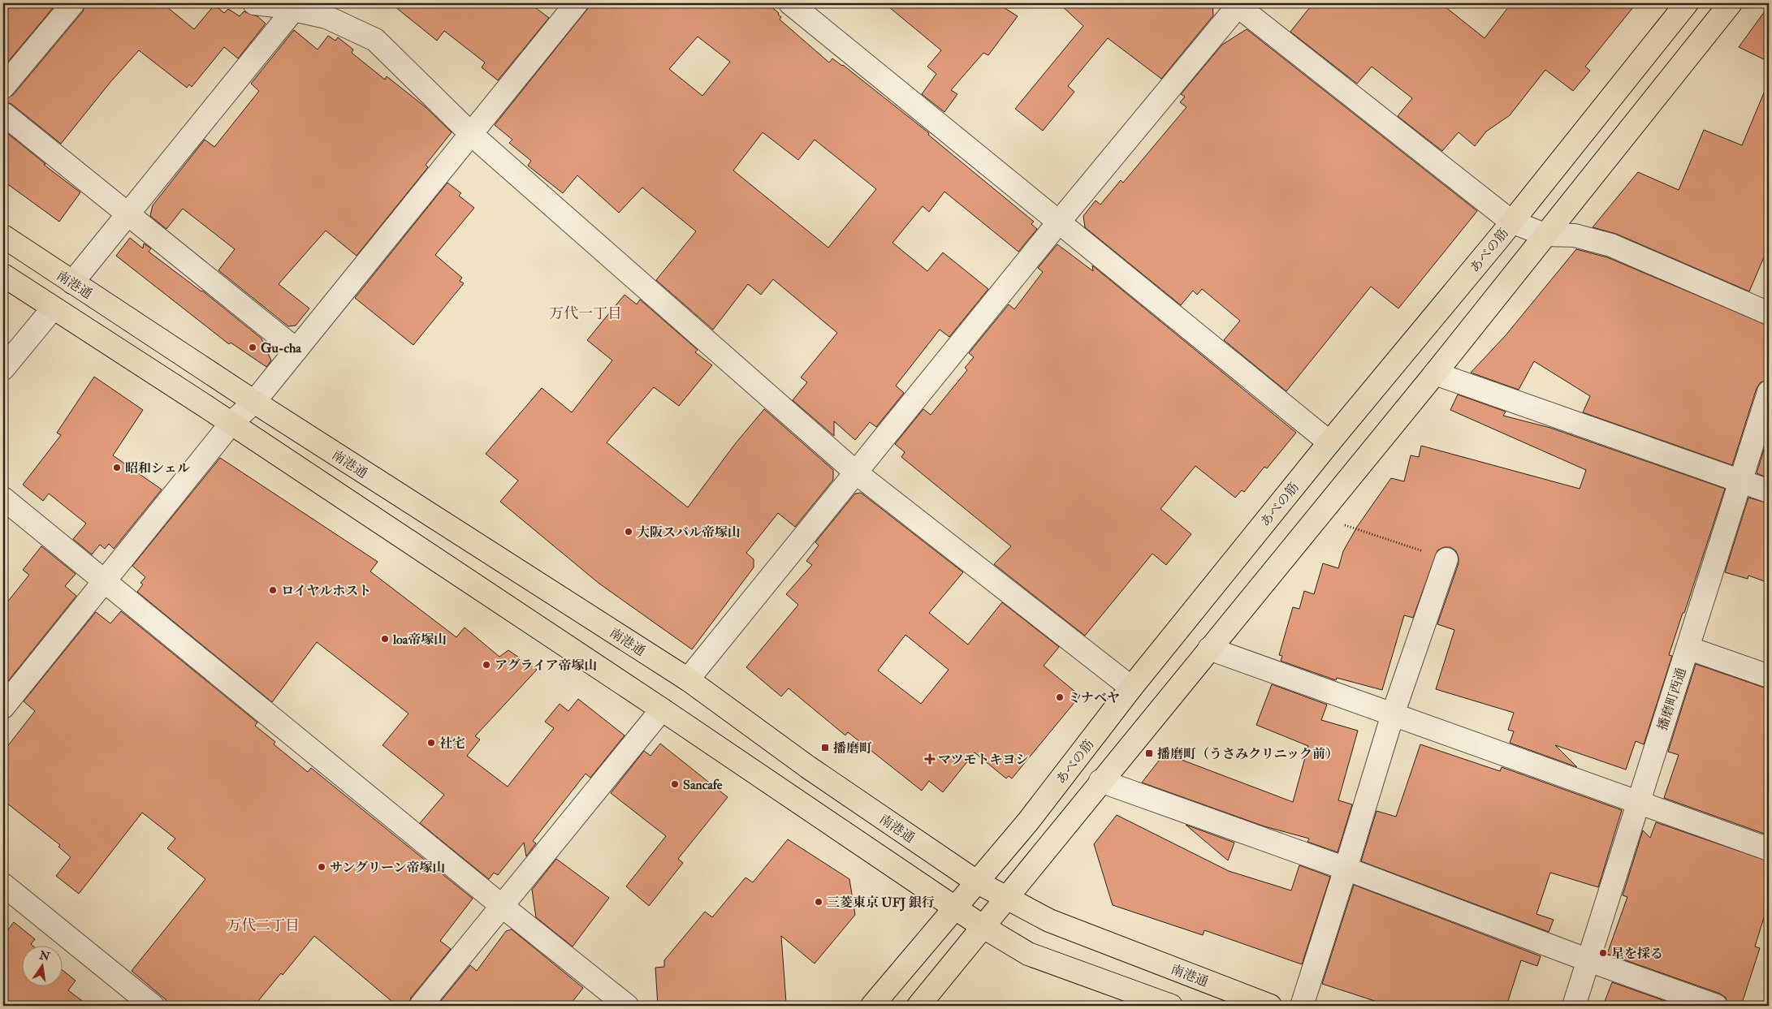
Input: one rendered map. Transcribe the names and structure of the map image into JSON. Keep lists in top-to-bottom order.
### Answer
{
  "streets": {
    "main road": ["あべの筋", "南港通"],
    "street": ["播磨町西通"]
  },
  "crossings": [
    ["あべの筋", "南港通"]
  ],
  "districts": ["万代一丁目", "万代二丁目"],
  "places": {
    "other": [
      "Gu-cha",
      "昭和シェル",
      "大阪スバル帝塚山",
      "ロイヤルホスト",
      "loa帝塚山",
      "アグライア帝塚山",
      "ミナベヤ",
      "社宅",
      "Sancafe",
      "サングリーン帝塚山",
      "三菱東京 UFJ 銀行",
      "星を採る"
    ],
    "transit": ["播磨町", "播磨町（うさみクリニック前）"],
    "health": ["マツモトキヨシ"]
  },
  "north": "top"
}
